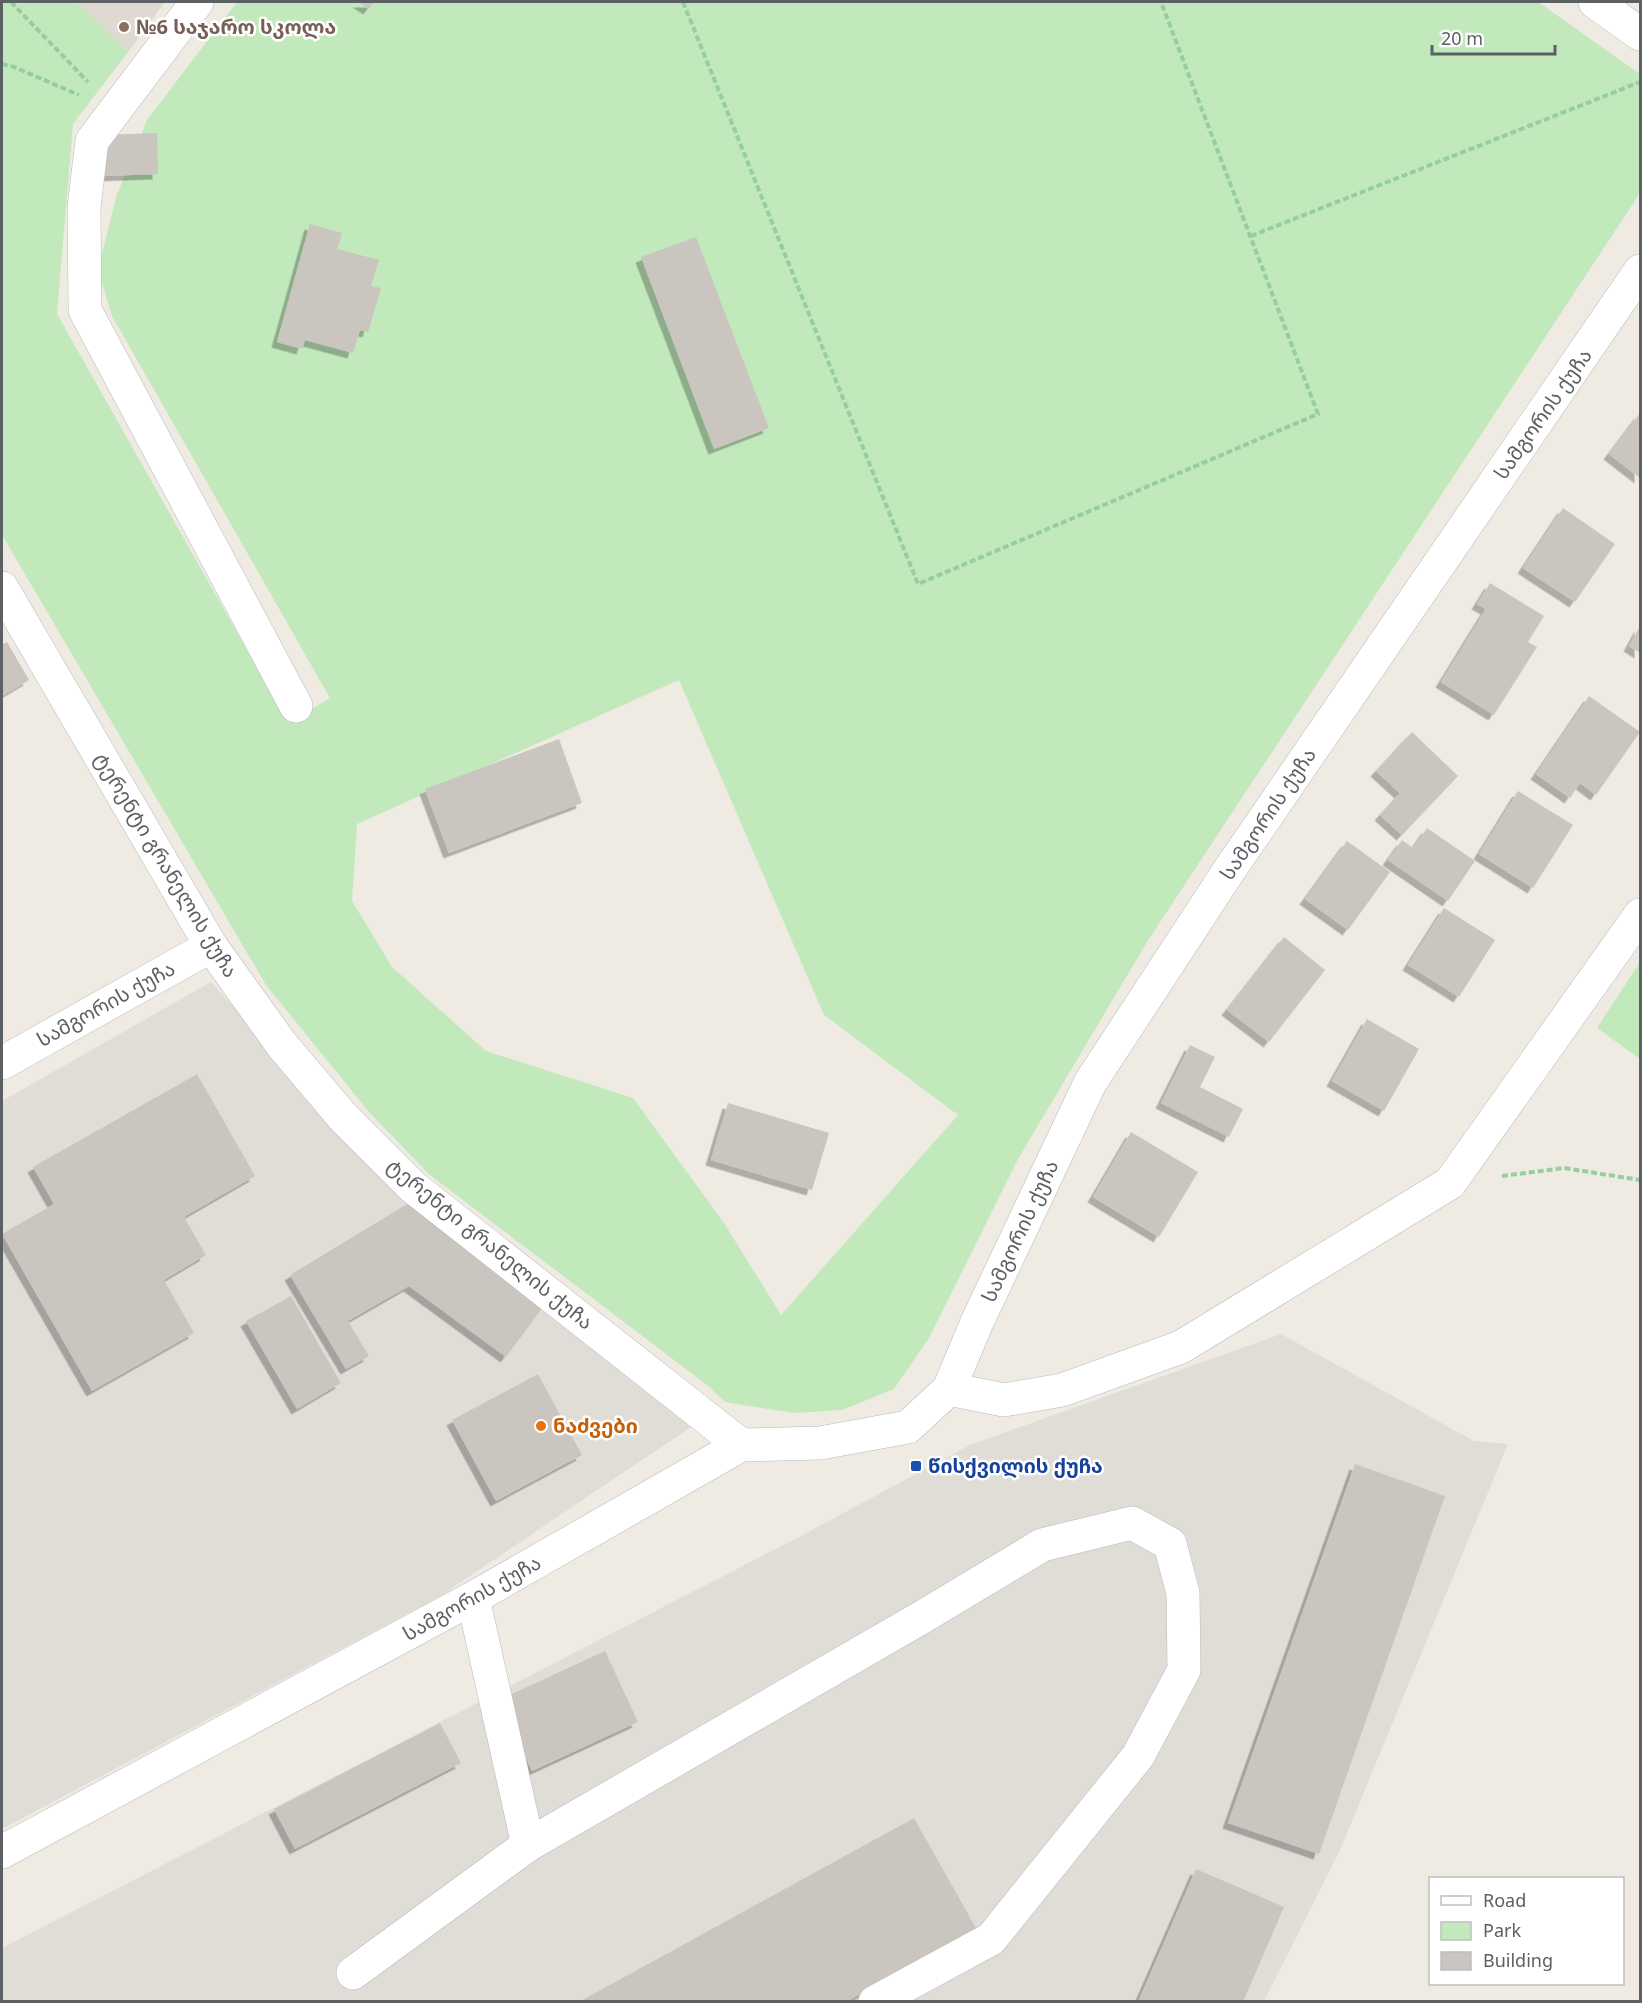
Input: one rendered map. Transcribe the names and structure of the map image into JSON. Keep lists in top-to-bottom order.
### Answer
{
  "streets": {
    "street": ["სამგორის ქუჩა", "ტერენტი გრანელის ქუჩა"]
  },
  "crossings": [
    ["სამგორის ქუჩა", "ტერენტი გრანელის ქუჩა"]
  ],
  "places": {
    "other": ["№6 საჯარო სკოლა", "ნაძვები"],
    "transit": ["წისქვილის ქუჩა"]
  },
  "legend": ["Road", "Park", "Building"],
  "scale_bar": "20 m"
}
